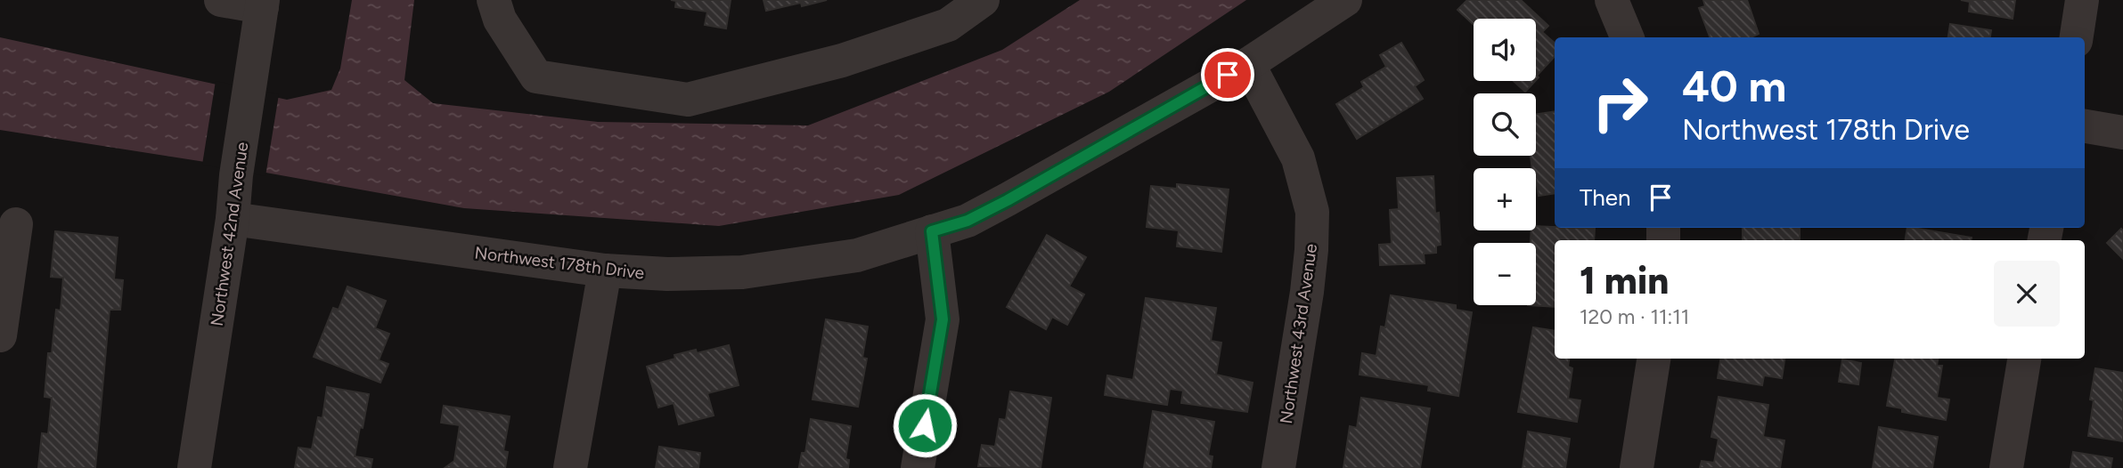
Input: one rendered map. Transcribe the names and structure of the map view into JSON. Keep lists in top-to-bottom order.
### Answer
{
  "streets": {
    "street": ["Northwest 42nd Avenue", "Northwest 178th Drive", "Northwest 43rd Avenue"]
  },
  "crossings": [
    ["Northwest 42nd Avenue", "Northwest 178th Drive"],
    ["Northwest 178th Drive", "Northwest 43rd Avenue"]
  ],
  "page": {
    "map_buttons": ["+", "−"],
    "turn": ["40 m", "Northwest 178th Drive"],
    "then": "Then",
    "heading": ["1 min", "120 m · 11:11"]
  }
}
